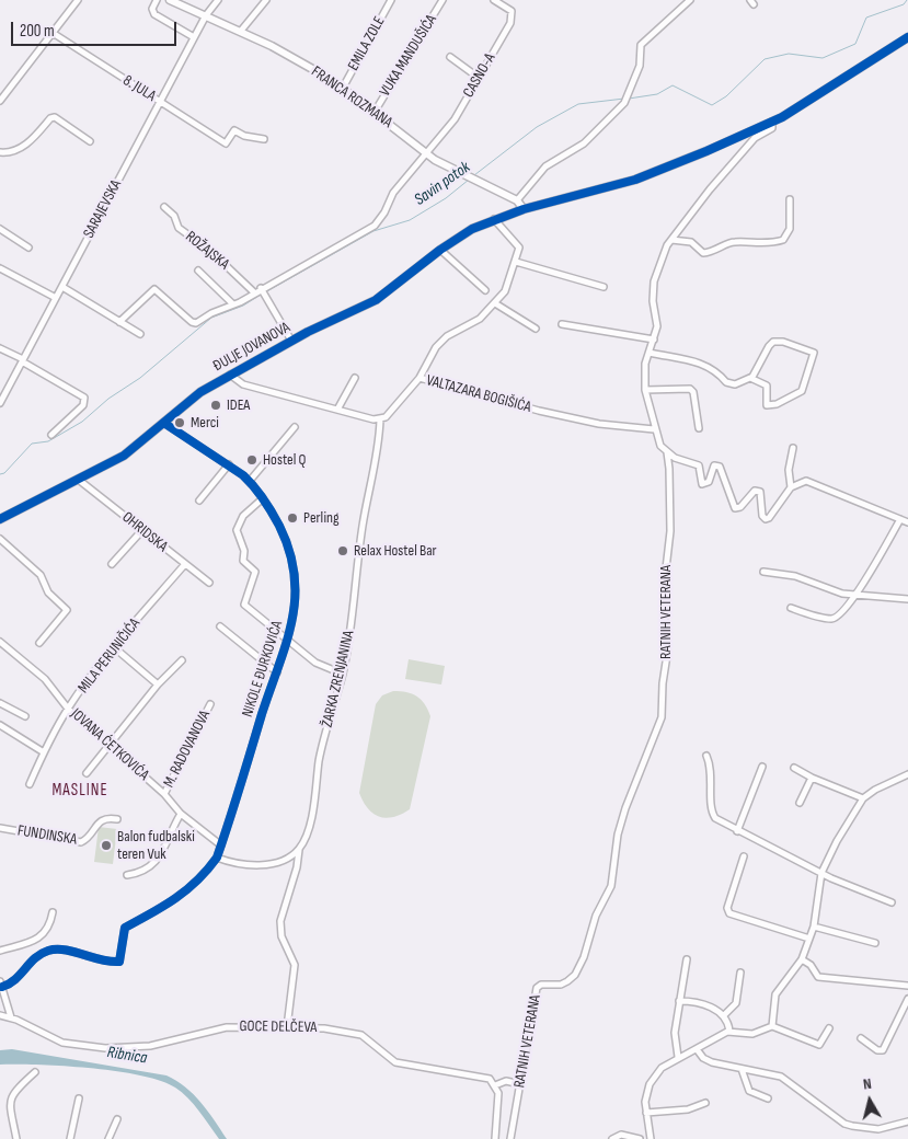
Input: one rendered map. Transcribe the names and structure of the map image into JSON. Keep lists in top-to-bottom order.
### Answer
{
  "streets": {
    "street": [
      "EMILA ZOLE",
      "VUKA MANDUŠIĆA",
      "CASNO-A",
      "8. JULA",
      "FRANCA ROZMANA",
      "SARAJEVSKA",
      "ROŽAJSKA",
      "ĐULJE JOVANOVA",
      "VALTAZARA BOGIŠIĆA",
      "OHRIDSKA",
      "RATNIH VETERANA",
      "MILA PERUNIČIĆA",
      "NIKOLE ĐURKOVIĆA",
      "ŽARKA ZRENJANINA",
      "JOVANA ĆETKOVIĆA",
      "M. RADOVANOVA",
      "FUNDINSKA",
      "GOCE DELČEVA"
    ]
  },
  "crossings": [
    ["EMILA ZOLE", "FRANCA ROZMANA"],
    ["VUKA MANDUŠIĆA", "FRANCA ROZMANA"],
    ["CASNO-A", "FRANCA ROZMANA"],
    ["CASNO-A", "ROŽAJSKA"],
    ["8. JULA", "SARAJEVSKA"],
    ["FRANCA ROZMANA", "SARAJEVSKA"],
    ["FRANCA ROZMANA", "ĐULJE JOVANOVA"],
    ["ĐULJE JOVANOVA", "OHRIDSKA"],
    ["ĐULJE JOVANOVA", "RATNIH VETERANA"],
    ["ĐULJE JOVANOVA", "NIKOLE ĐURKOVIĆA"],
    ["VALTAZARA BOGIŠIĆA", "RATNIH VETERANA"],
    ["VALTAZARA BOGIŠIĆA", "ŽARKA ZRENJANINA"],
    ["OHRIDSKA", "MILA PERUNIČIĆA"],
    ["MILA PERUNIČIĆA", "JOVANA ĆETKOVIĆA"],
    ["NIKOLE ĐURKOVIĆA", "JOVANA ĆETKOVIĆA"],
    ["ŽARKA ZRENJANINA", "GOCE DELČEVA"],
    ["JOVANA ĆETKOVIĆA", "M. RADOVANOVA"]
  ],
  "districts": ["MASLINE"],
  "water": ["Savin potok", "Ribnica"],
  "places": [
    "IDEA",
    "Merci",
    "Hostel Q",
    "Perling",
    "Relax Hostel Bar",
    "Balon fudbalski teren Vuk"
  ],
  "scale_bar": "200 m",
  "north": "top"
}
